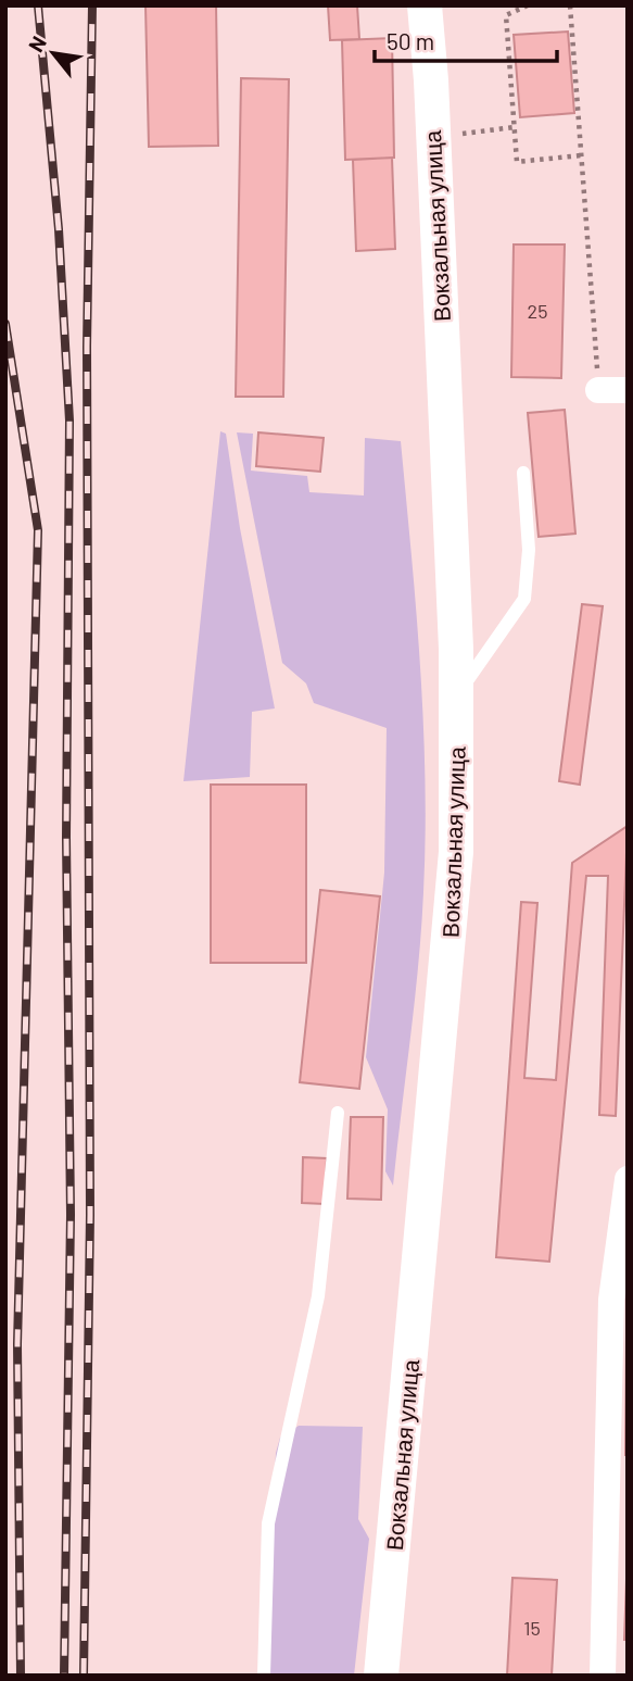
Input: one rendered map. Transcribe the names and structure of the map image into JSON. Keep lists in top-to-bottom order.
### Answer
{
  "streets": {
    "street": ["Вокзальная улица"]
  },
  "house_numbers": ["25", "15"],
  "scale_bar": "50 m",
  "north": "top left"
}
